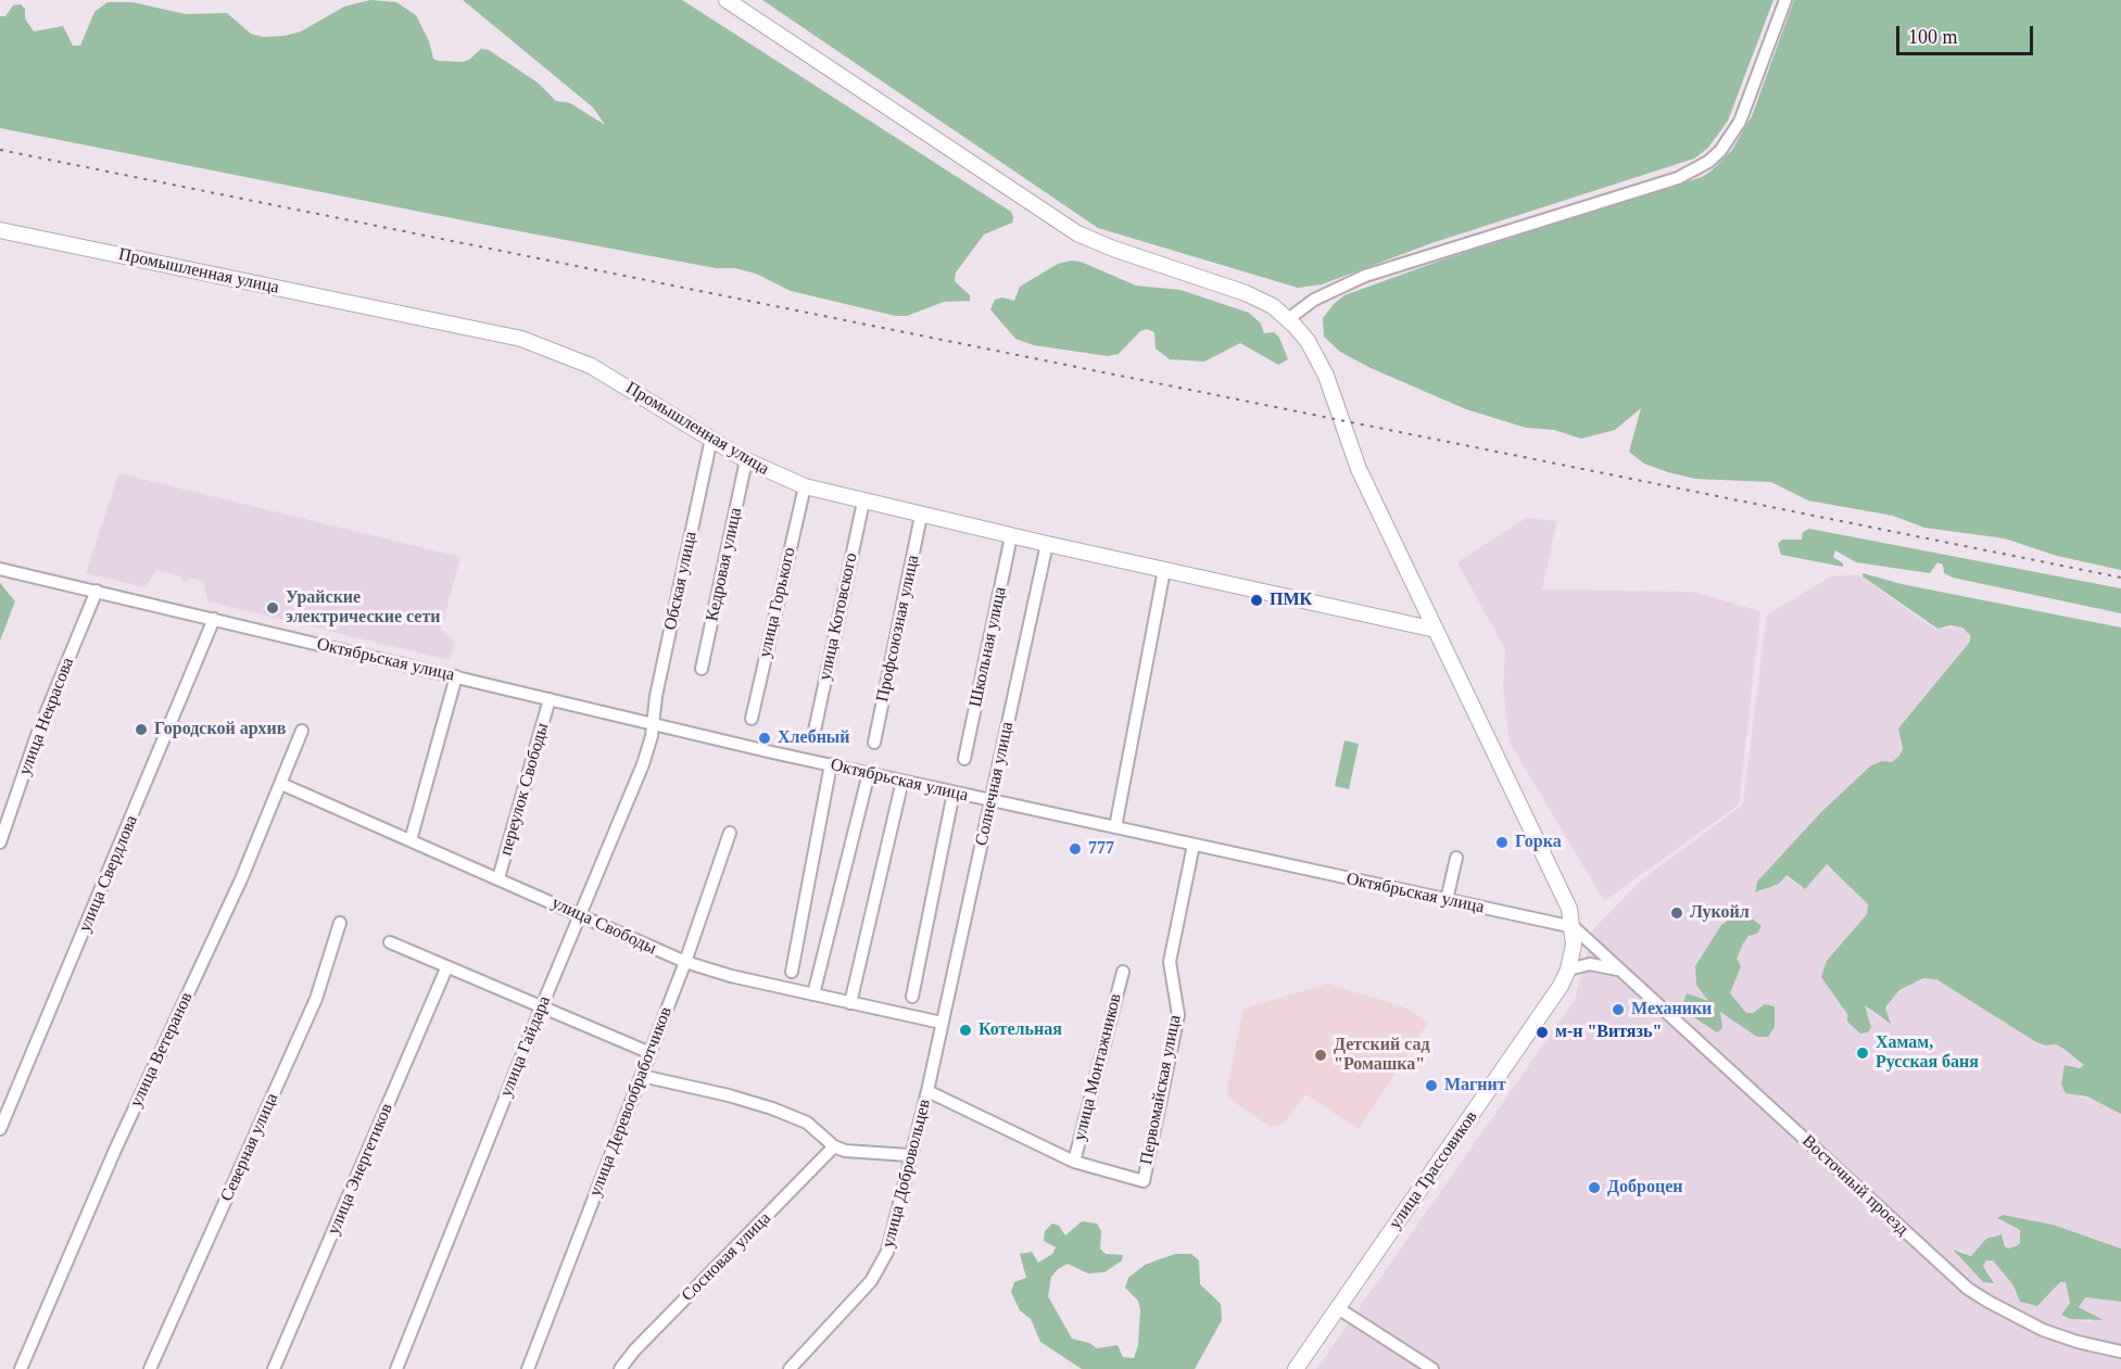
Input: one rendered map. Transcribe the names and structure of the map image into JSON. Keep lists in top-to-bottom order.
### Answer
{
  "streets": {
    "main road": ["Промышленная улица", "улица Трассовиков"],
    "street": [
      "Кедровая улица",
      "Обская улица",
      "улица Горького",
      "улица Котовского",
      "Профсоюзная улица",
      "Школьная улица",
      "Октябрьская улица",
      "улица Некрасова",
      "Солнечная улица",
      "переулок Свободы",
      "улица Свердлова",
      "улица Свободы",
      "улица Гайдара",
      "улица Ветеранов",
      "улица Монтажников",
      "Первомайская улица",
      "улица Деревообработчиков",
      "Северная улица",
      "улица Энергетиков",
      "улица Добровольцев",
      "Восточный проезд",
      "Сосновая улица"
    ]
  },
  "crossings": [
    ["Промышленная улица", "Кедровая улица"],
    ["Промышленная улица", "Обская улица"],
    ["Промышленная улица", "улица Горького"],
    ["Промышленная улица", "улица Котовского"],
    ["Промышленная улица", "Профсоюзная улица"],
    ["Промышленная улица", "Школьная улица"],
    ["Промышленная улица", "Солнечная улица"],
    ["Обская улица", "Октябрьская улица"],
    ["Обская улица", "улица Гайдара"],
    ["Октябрьская улица", "улица Некрасова"],
    ["Октябрьская улица", "Солнечная улица"],
    ["Октябрьская улица", "переулок Свободы"],
    ["Октябрьская улица", "улица Свердлова"],
    ["Октябрьская улица", "улица Гайдара"],
    ["Октябрьская улица", "Первомайская улица"],
    ["Октябрьская улица", "Восточный проезд"],
    ["Солнечная улица", "улица Свободы"],
    ["Солнечная улица", "улица Добровольцев"],
    ["переулок Свободы", "улица Свободы"],
    ["улица Свободы", "улица Гайдара"],
    ["улица Свободы", "улица Ветеранов"],
    ["улица Свободы", "улица Деревообработчиков"],
    ["улица Свободы", "улица Добровольцев"],
    ["улица Монтажников", "Первомайская улица"],
    ["улица Монтажников", "улица Добровольцев"]
  ],
  "places": [
    "ПМК",
    "Урайские электрические сети",
    "Городской архив",
    "Хлебный",
    "Горка",
    "777",
    "Лукойл",
    "Механики",
    "Котельная",
    "м-н \"Витязь\"",
    "Хамам, Русская баня",
    "Детский сад \"Ромашка\"",
    "Магнит",
    "Доброцен"
  ],
  "scale_bar": "100 m"
}
